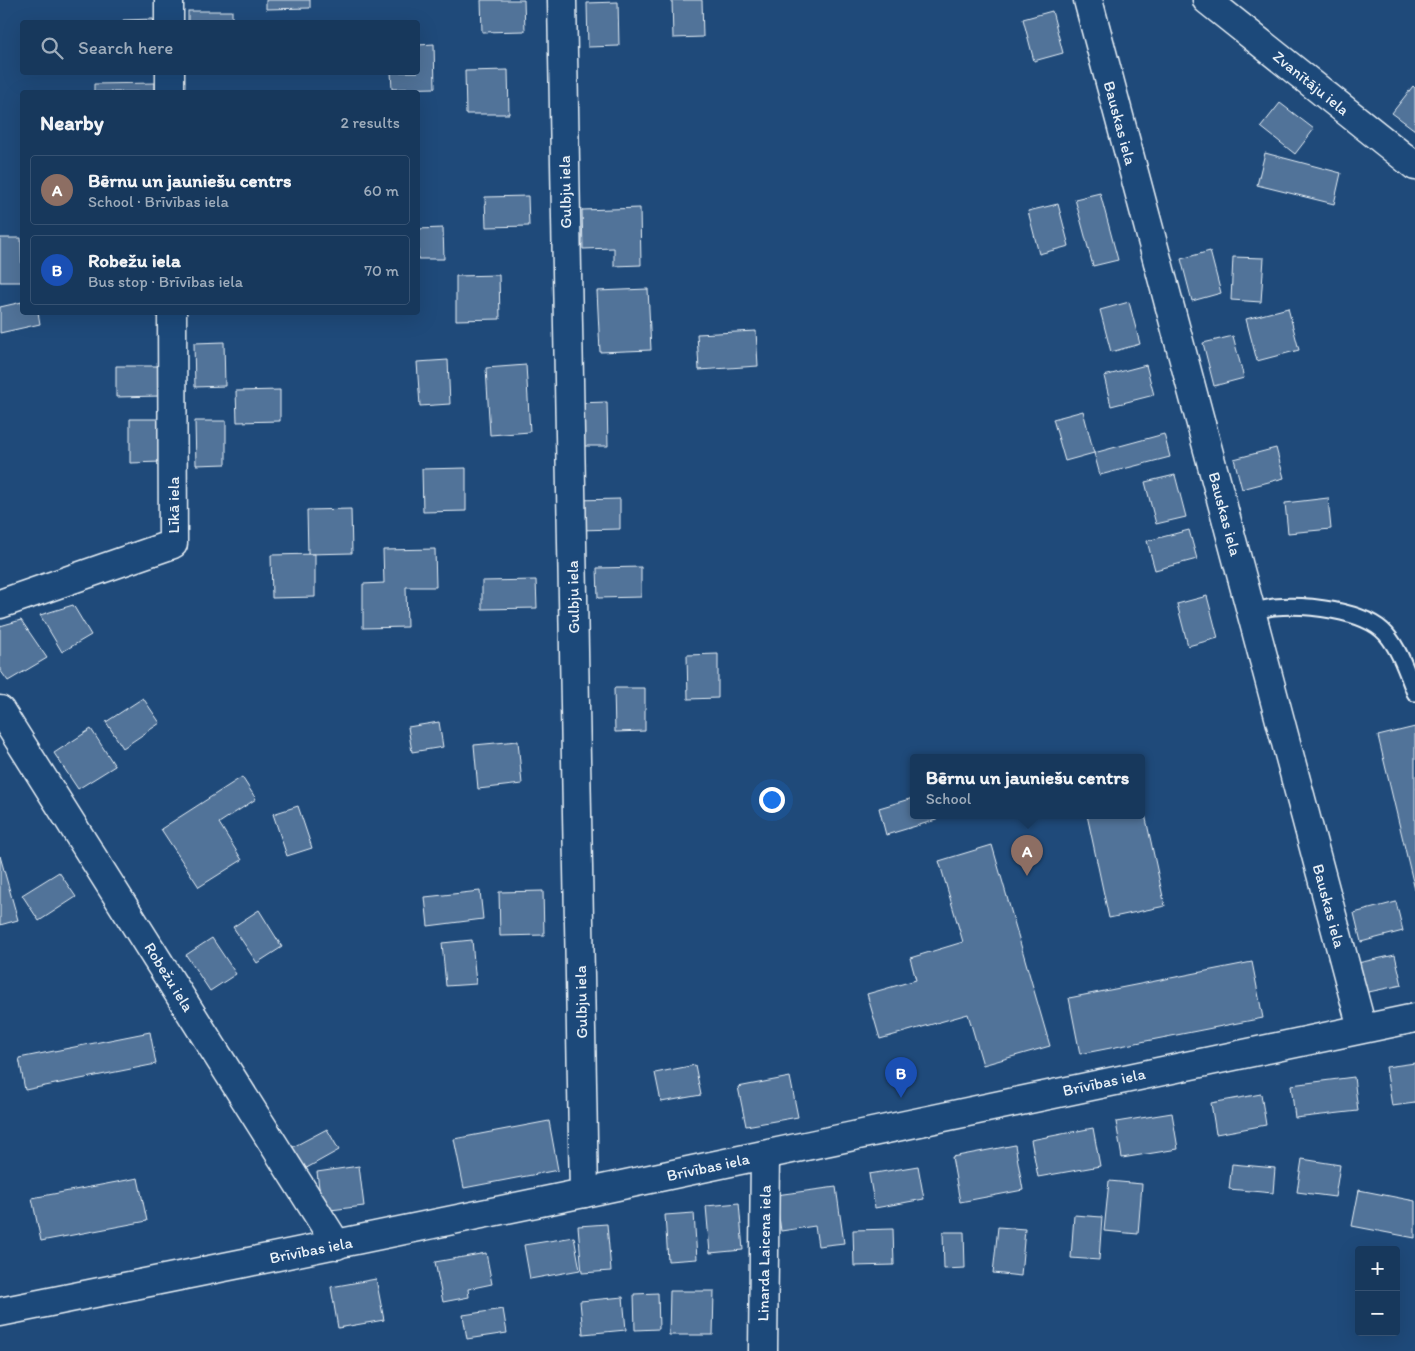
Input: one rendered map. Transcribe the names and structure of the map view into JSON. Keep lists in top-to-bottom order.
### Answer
{
  "streets": {
    "street": [
      "Zvanītāju iela",
      "Bauskas iela",
      "Gulbju iela",
      "Līkā iela",
      "Robežu iela",
      "Brīvības iela",
      "Linarda Laicena iela"
    ]
  },
  "crossings": [
    ["Bauskas iela", "Brīvības iela"],
    ["Gulbju iela", "Brīvības iela"],
    ["Robežu iela", "Brīvības iela"],
    ["Brīvības iela", "Linarda Laicena iela"]
  ],
  "page": {
    "search": "Search here",
    "heading": ["Nearby", "2 results"],
    "list": [
      {
        "mark": "A",
        "name": "Bērnu un jauniešu centrs",
        "note": "School · Brīvības iela",
        "value": "60 m"
      },
      {
        "mark": "B",
        "name": "Robežu iela",
        "note": "Bus stop · Brīvības iela",
        "value": "70 m"
      }
    ],
    "popup": ["Bērnu un jauniešu centrs", "School"],
    "pins": ["A", "B"],
    "map_buttons": ["+", "−"]
  }
}
